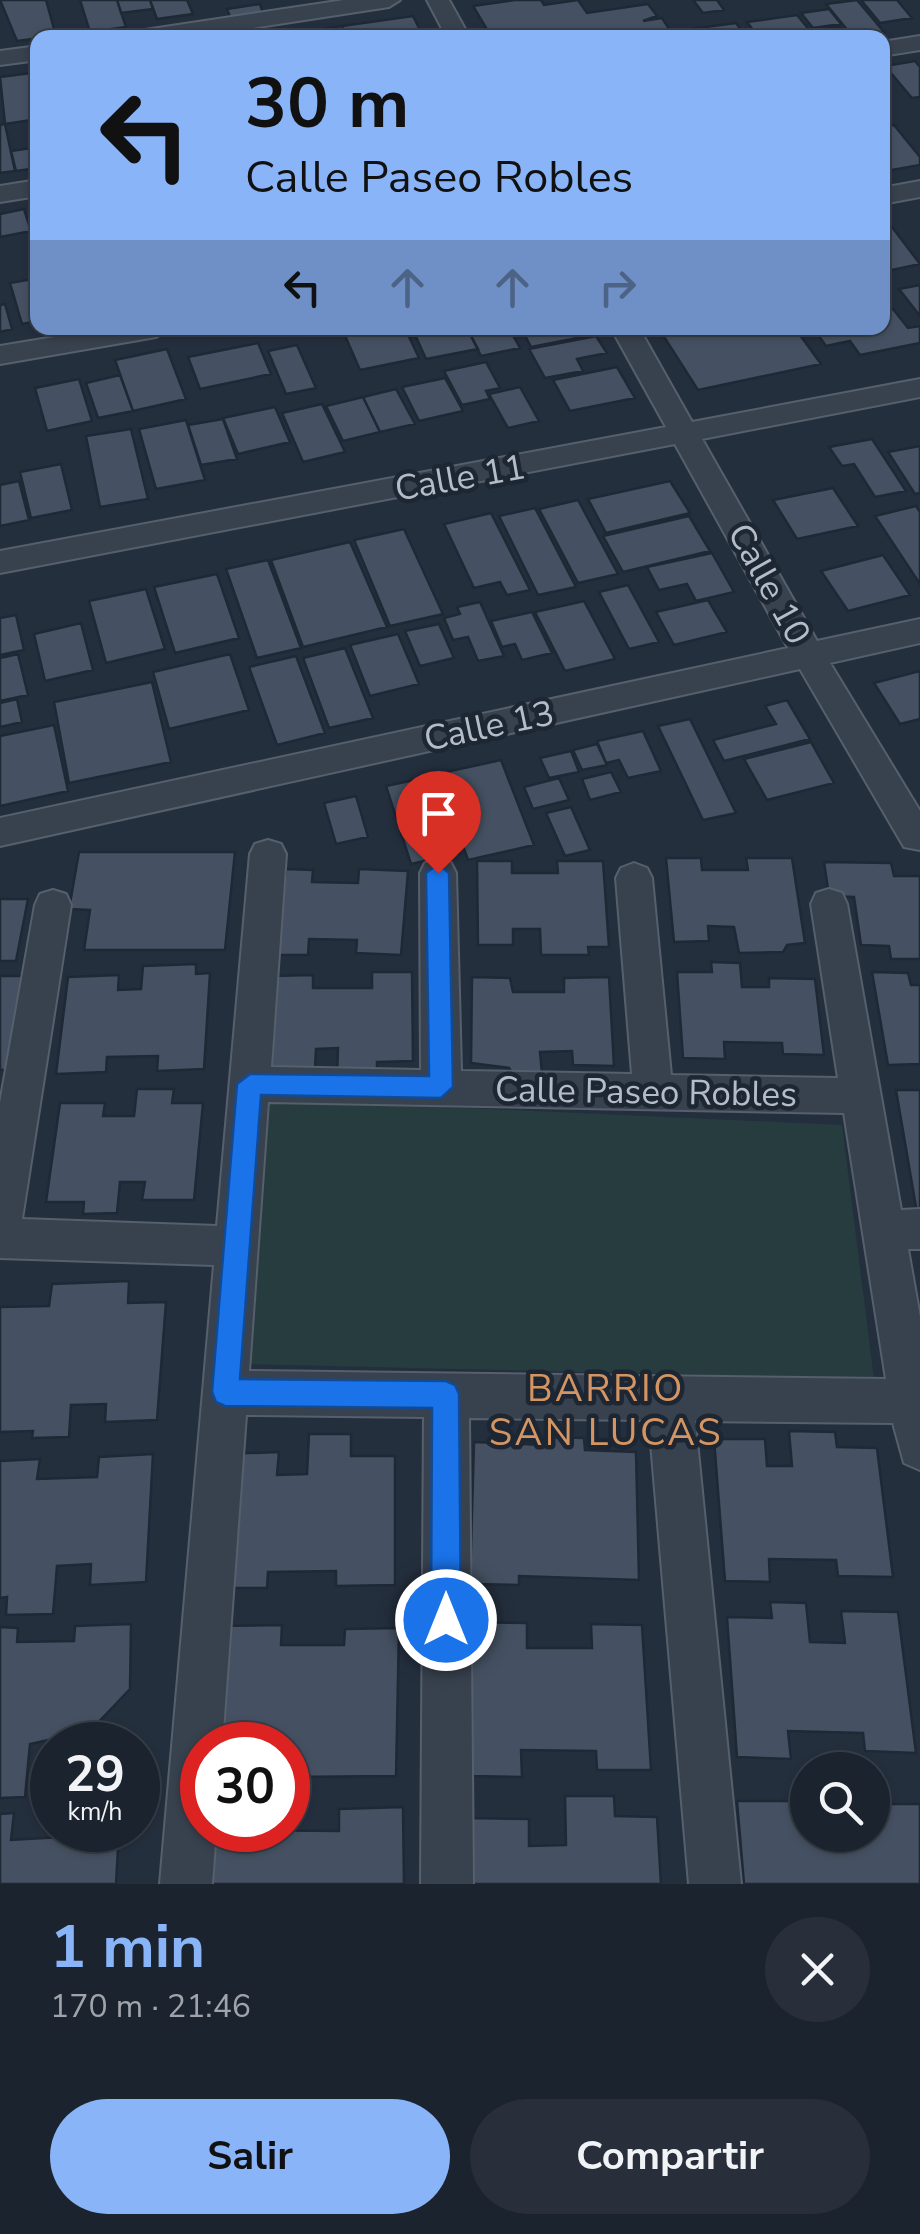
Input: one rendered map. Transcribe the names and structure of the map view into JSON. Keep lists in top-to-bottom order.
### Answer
{
  "streets": {
    "street": [
      "Calle 11",
      "Calle 10",
      "Calle 13",
      "Calle Paseo Robles"
    ]
  },
  "crossings": [
    ["Calle 11", "Calle 10"],
    ["Calle 10", "Calle 13"]
  ],
  "districts": ["BARRIO SAN LUCAS"],
  "page": {
    "turn": ["30 m", "Calle Paseo Robles"],
    "speed": "29 km/h",
    "limit": "30",
    "heading": ["1 min", "170 m · 21:46"],
    "buttons": ["Salir", "Compartir"]
  }
}
